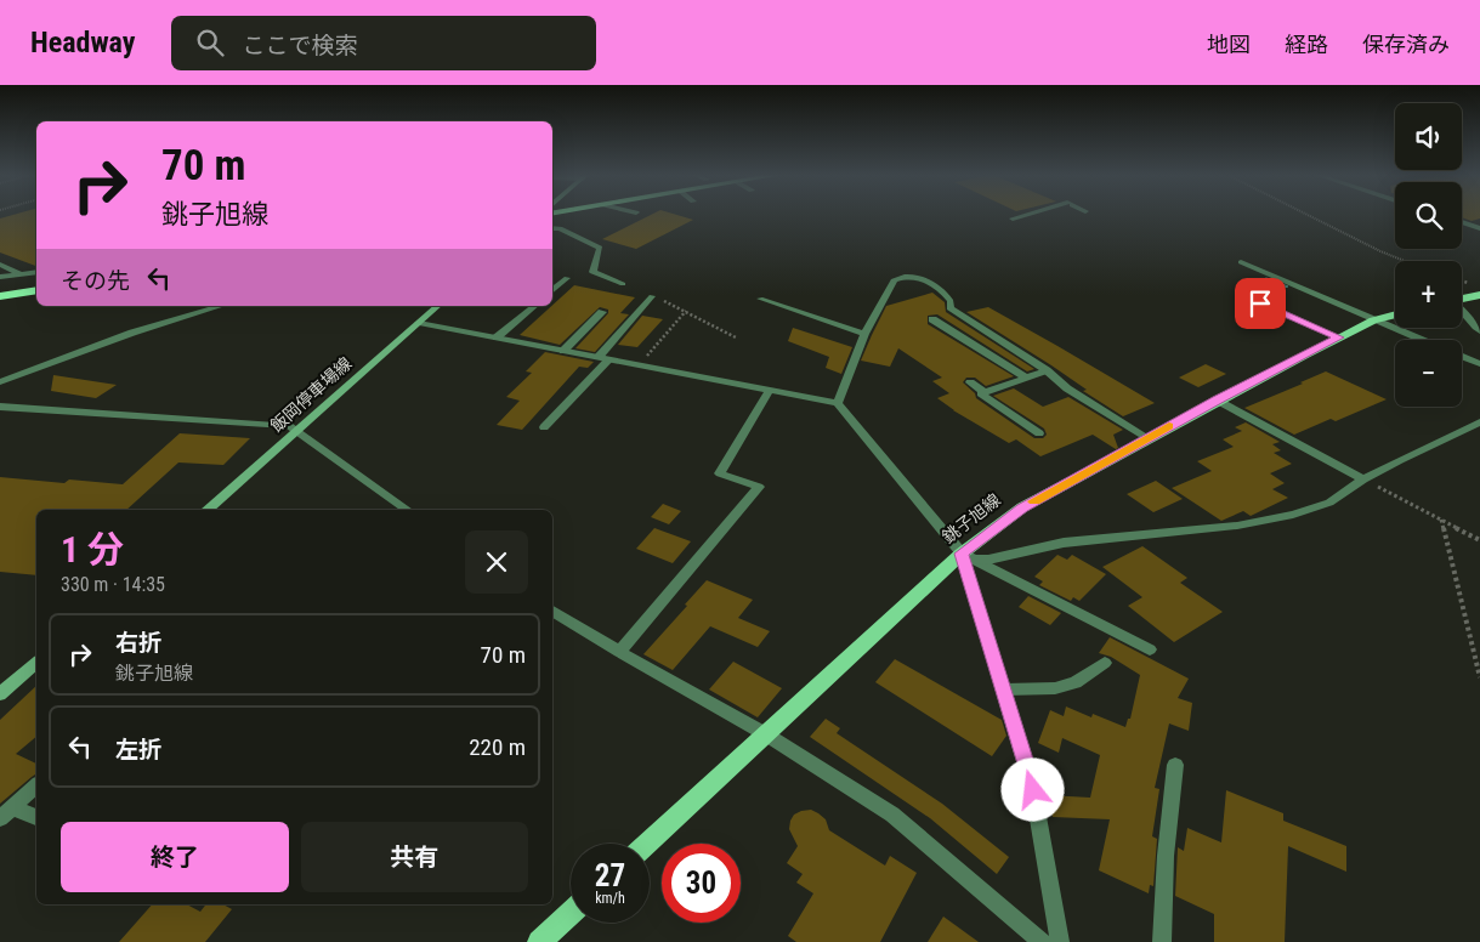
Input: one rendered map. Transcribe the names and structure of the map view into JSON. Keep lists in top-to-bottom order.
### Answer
{
  "streets": {
    "main road": ["飯岡停車場線", "銚子旭線"]
  },
  "page": {
    "header": "Headway",
    "search": "ここで検索",
    "nav": ["地図", "経路", "保存済み"],
    "map_buttons": ["+", "−"],
    "turn": ["70 m", "銚子旭線"],
    "then": "その先",
    "heading": ["1 分", "330 m · 14:35"],
    "list": [
      {
        "name": "右折",
        "note": "銚子旭線",
        "value": "70 m"
      },
      {
        "name": "左折",
        "value": "220 m"
      }
    ],
    "buttons": ["終了", "共有"],
    "speed": "27 km/h",
    "limit": "30"
  }
}
